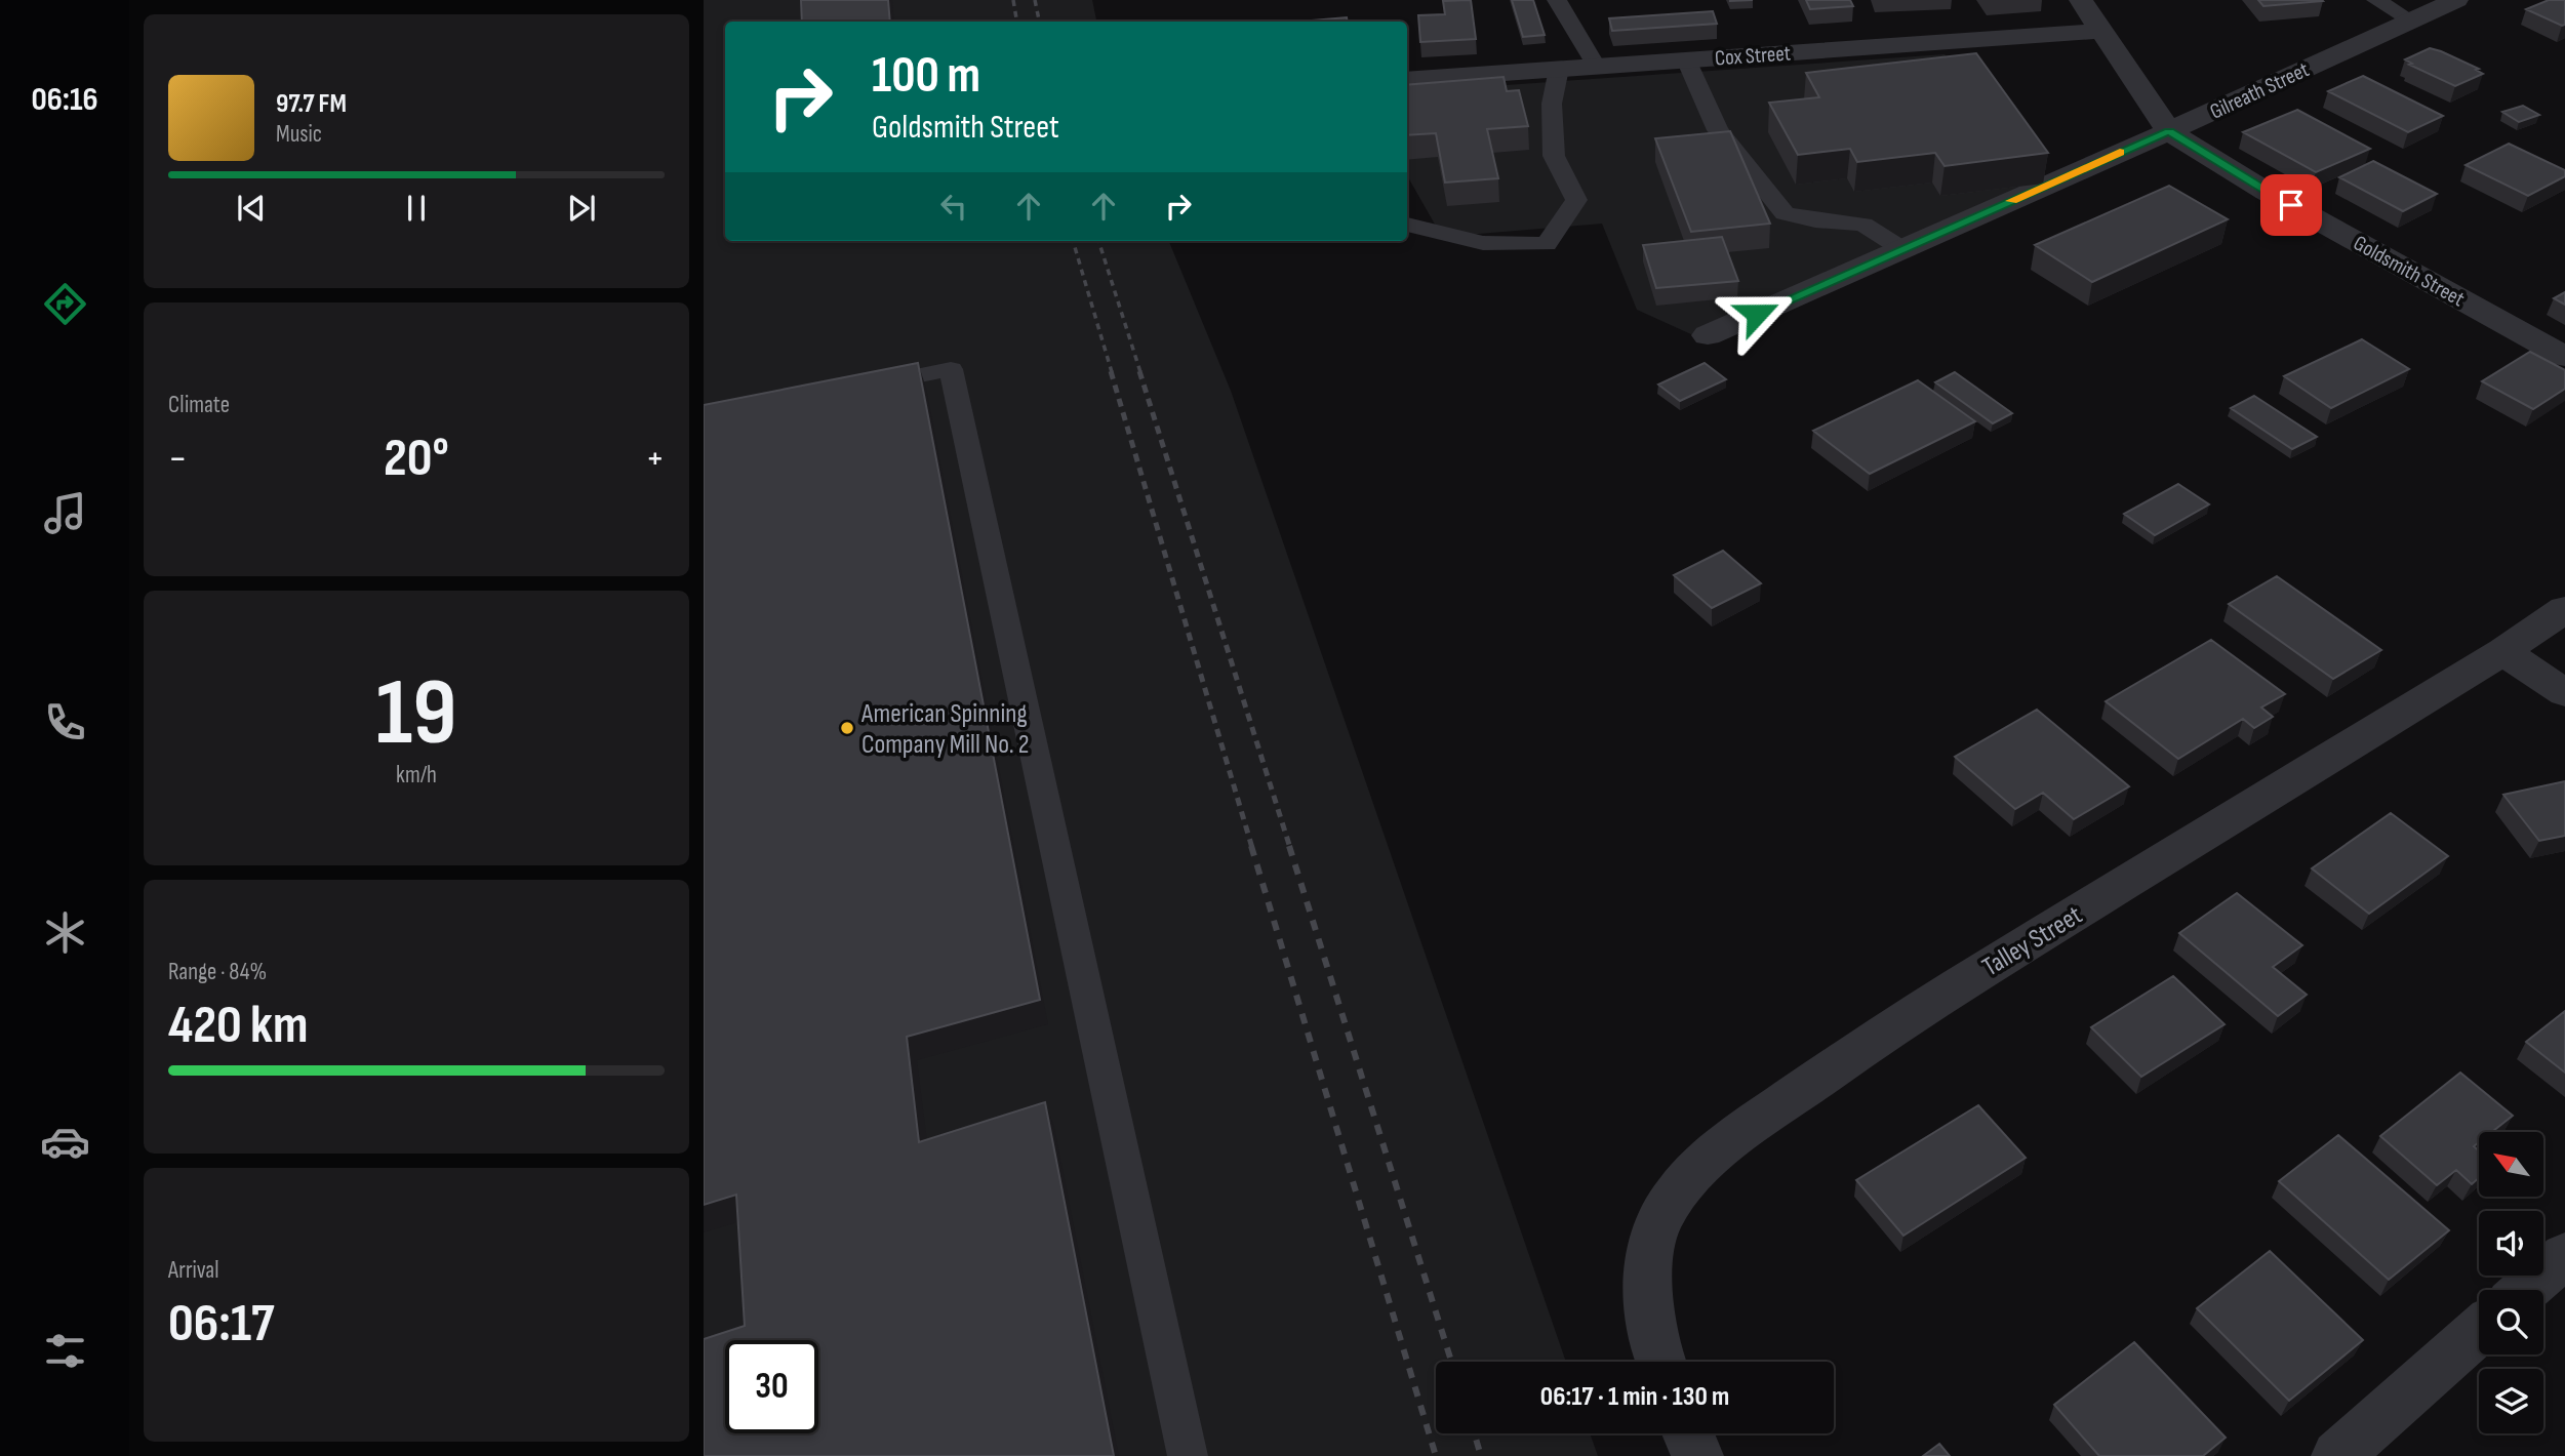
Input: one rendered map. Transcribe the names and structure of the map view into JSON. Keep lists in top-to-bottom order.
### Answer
{
  "streets": {
    "street": [
      "Cox Street",
      "Gilreath Street",
      "Goldsmith Street",
      "Talley Street"
    ]
  },
  "crossings": [
    ["Cox Street", "Goldsmith Street"],
    ["Gilreath Street", "Goldsmith Street"]
  ],
  "places": ["American Spinning Company Mill No. 2"],
  "north": "top left",
  "page": {
    "tabs": "06:16",
    "turn": ["100 m", "Goldsmith Street"],
    "song": ["97.7 FM", "Music"],
    "tile": [
      "Climate",
      ["19", "km/h"],
      ["Range · 84%", "420 km"],
      ["Arrival", "06:17"]
    ],
    "heat": ["−", "20°", "+"],
    "limit": "30",
    "trip": "06:17 · 1 min · 130 m"
  }
}
